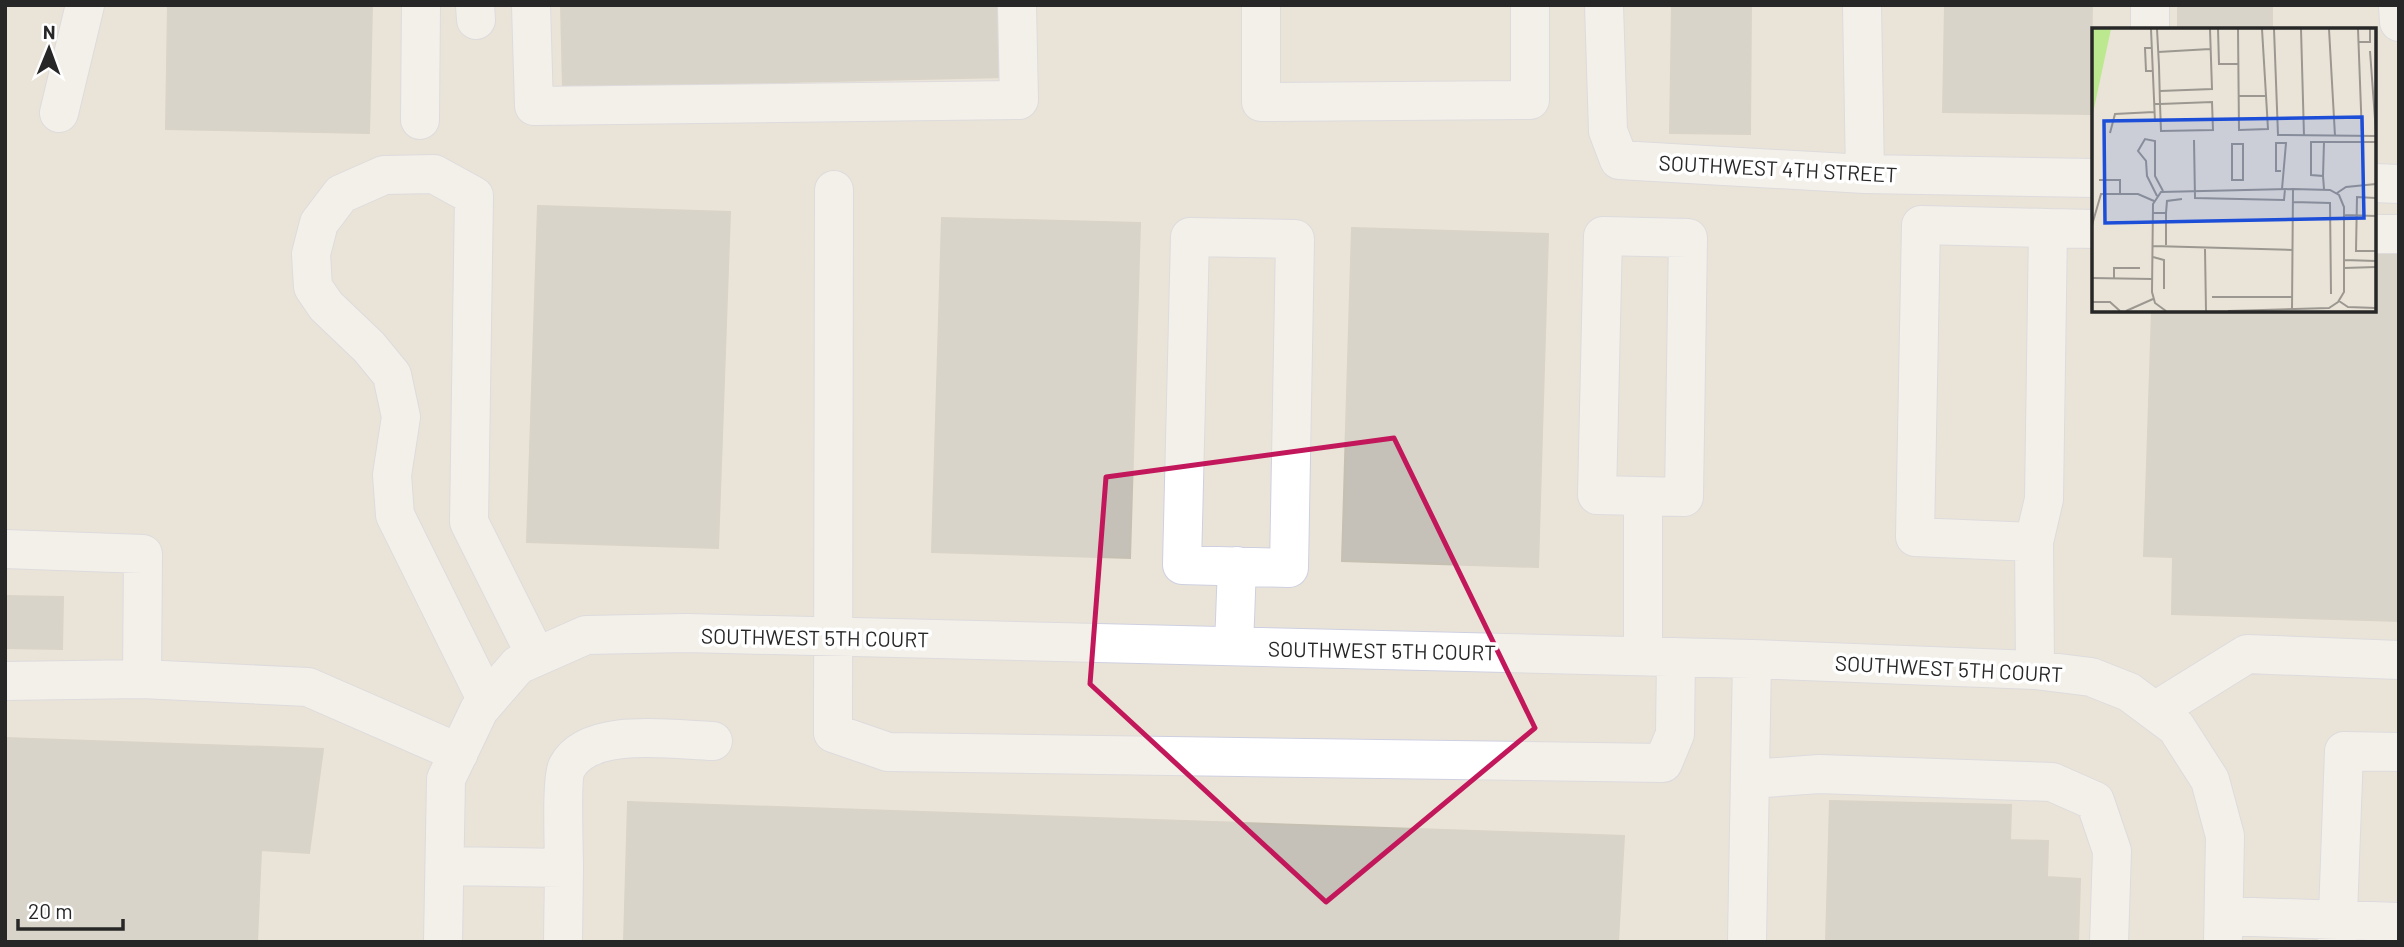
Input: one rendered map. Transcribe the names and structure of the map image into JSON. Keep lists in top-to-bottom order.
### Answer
{
  "streets": {
    "street": ["SOUTHWEST 4TH STREET", "SOUTHWEST 5TH COURT"]
  },
  "scale_bar": "20 m",
  "north": "top"
}
